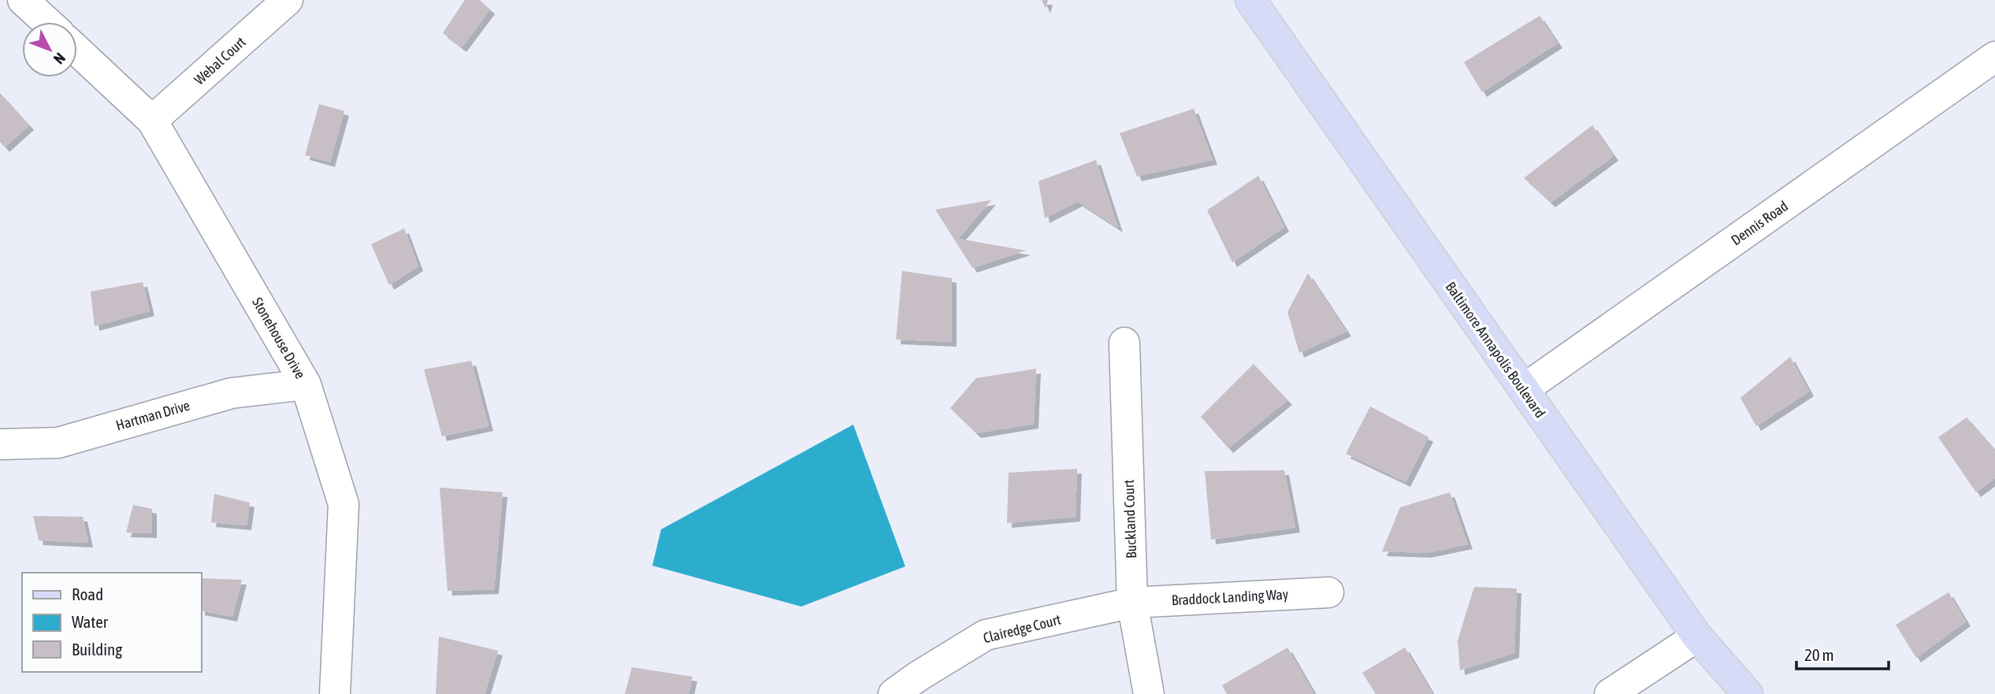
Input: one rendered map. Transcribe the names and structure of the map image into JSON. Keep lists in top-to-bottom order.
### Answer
{
  "streets": {
    "main road": ["Baltimore Annapolis Boulevard"],
    "street": [
      "Webal Court",
      "Dennis Road",
      "Stonehouse Drive",
      "Hartman Drive",
      "Buckland Court",
      "Braddock Landing Way",
      "Clairedge Court"
    ]
  },
  "crossings": [
    ["Webal Court", "Stonehouse Drive"],
    ["Dennis Road", "Baltimore Annapolis Boulevard"],
    ["Stonehouse Drive", "Hartman Drive"],
    ["Buckland Court", "Braddock Landing Way"],
    ["Buckland Court", "Clairedge Court"],
    ["Braddock Landing Way", "Clairedge Court"]
  ],
  "legend": ["Road", "Water", "Building"],
  "scale_bar": "20 m",
  "north": "bottom right"
}
